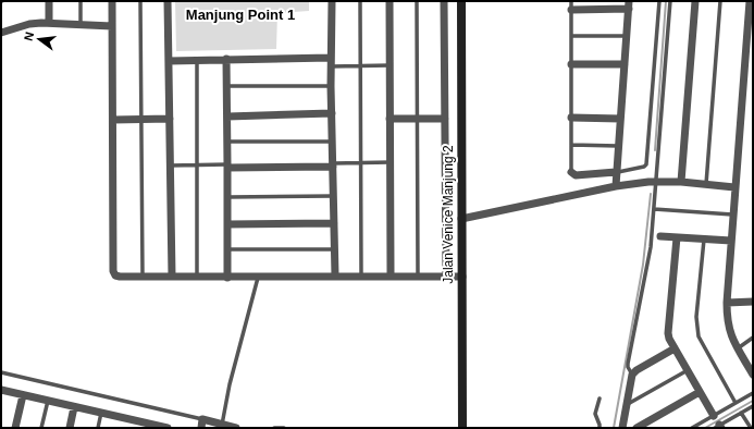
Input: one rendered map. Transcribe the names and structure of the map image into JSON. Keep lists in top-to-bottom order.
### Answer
{
  "streets": {
    "street": ["Jalan Venice Manjung 2"]
  },
  "districts": ["Manjung Point 1"],
  "north": "left"
}
